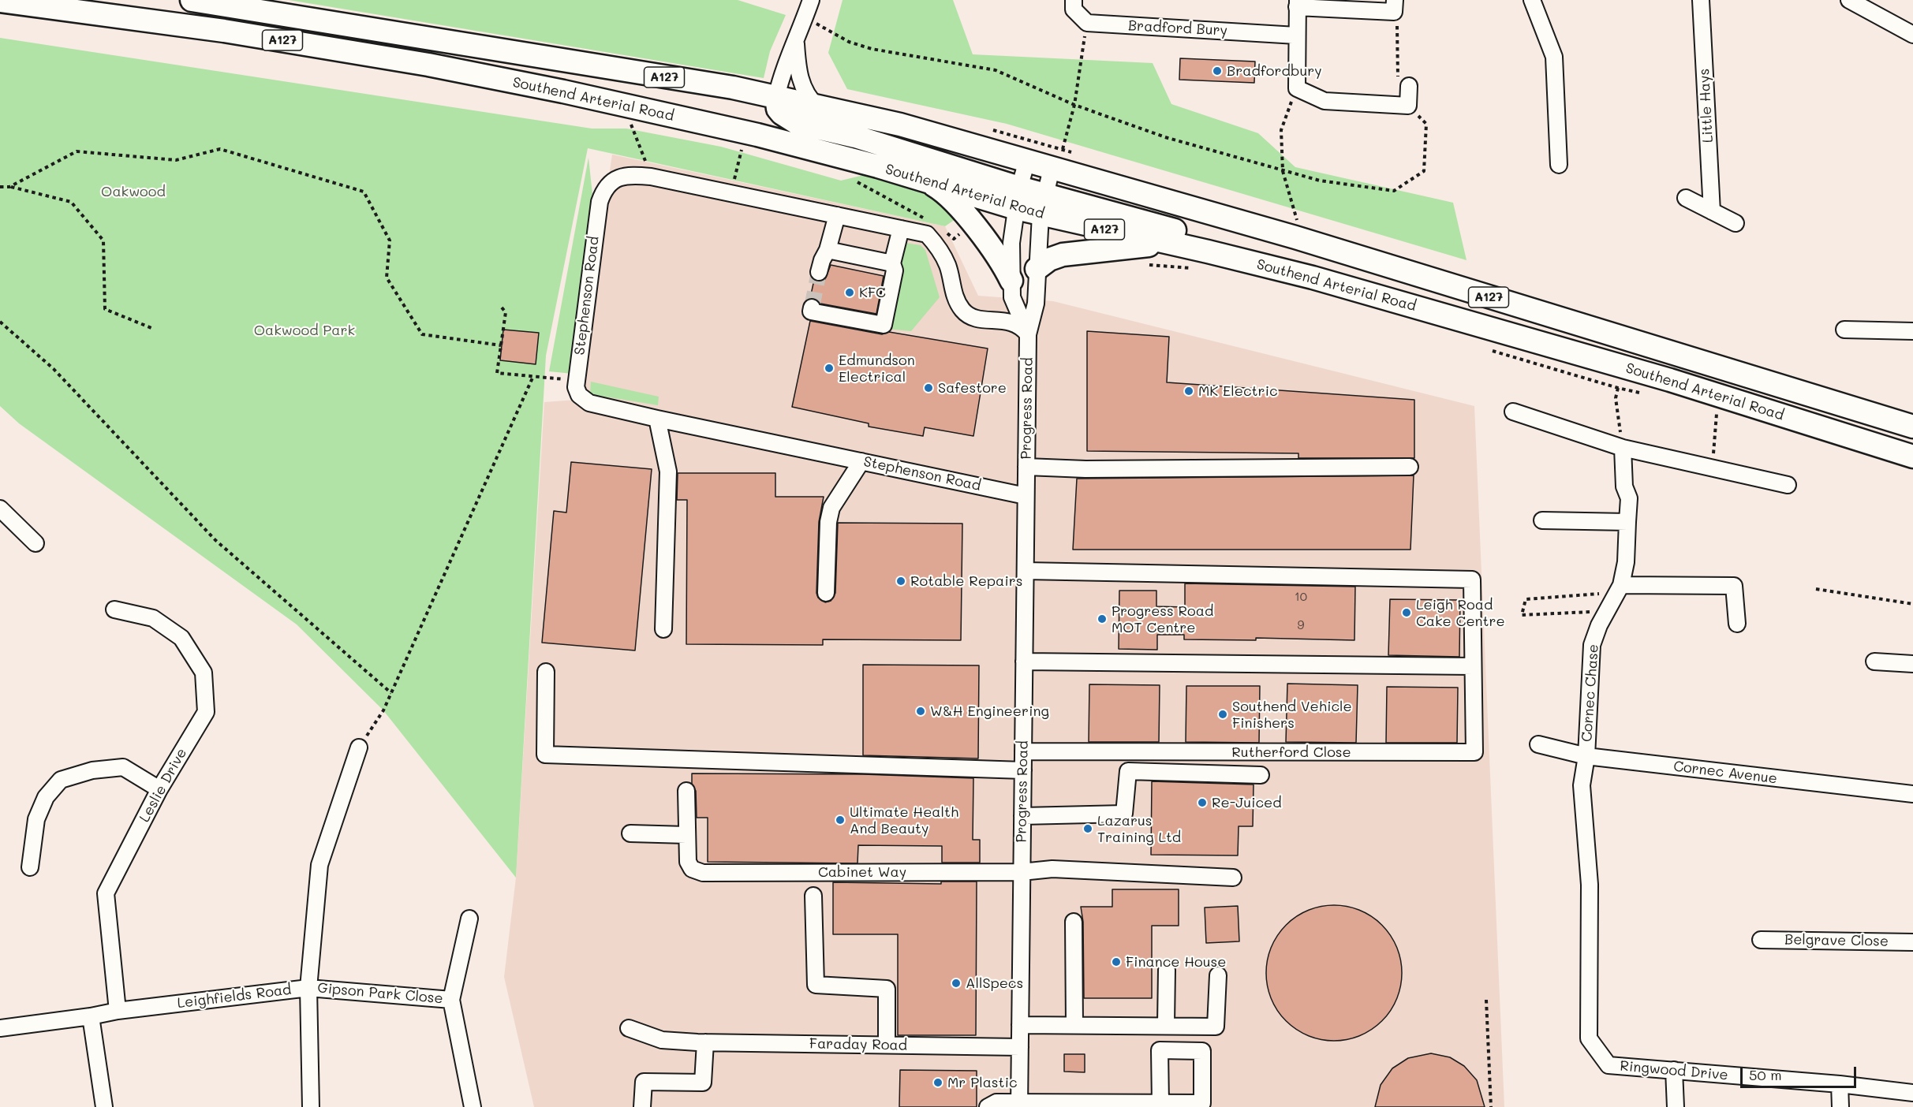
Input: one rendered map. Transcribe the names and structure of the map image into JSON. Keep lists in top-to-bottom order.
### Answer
{
  "streets": {
    "highway": ["A127", "Southend Arterial Road"],
    "street": [
      "Bradford Bury",
      "Little Hays",
      "Stephenson Road",
      "Progress Road",
      "Cornec Chase",
      "Rutherford Close",
      "Cornec Avenue",
      "Leslie Drive",
      "Cabinet Way",
      "Belgrave Close",
      "Gipson Park Close",
      "Leighfields Road",
      "Faraday Road",
      "Ringwood Drive"
    ]
  },
  "crossings": [
    ["Southend Arterial Road", "Progress Road"],
    ["Stephenson Road", "Progress Road"],
    ["Progress Road", "Rutherford Close"],
    ["Progress Road", "Cabinet Way"],
    ["Progress Road", "Faraday Road"],
    ["Cornec Chase", "Cornec Avenue"],
    ["Cornec Chase", "Ringwood Drive"],
    ["Cornec Avenue", "Ringwood Drive"],
    ["Leslie Drive", "Leighfields Road"],
    ["Gipson Park Close", "Leighfields Road"]
  ],
  "parks": ["Oakwood", "Oakwood Park"],
  "places": [
    "Bradfordbury",
    "KFC",
    "Edmundson Electrical",
    "Safestore",
    "MK Electric",
    "Rotable Repairs",
    "Leigh Road Cake Centre",
    "Progress Road MOT Centre",
    "W&H Engineering",
    "Southend Vehicle Finishers",
    "Re-Juiced",
    "Ultimate Health And Beauty",
    "Lazarus Training Ltd",
    "Finance House",
    "AllSpecs",
    "Mr Plastic"
  ],
  "house_numbers": ["10", "9"],
  "scale_bar": "50 m"
}
